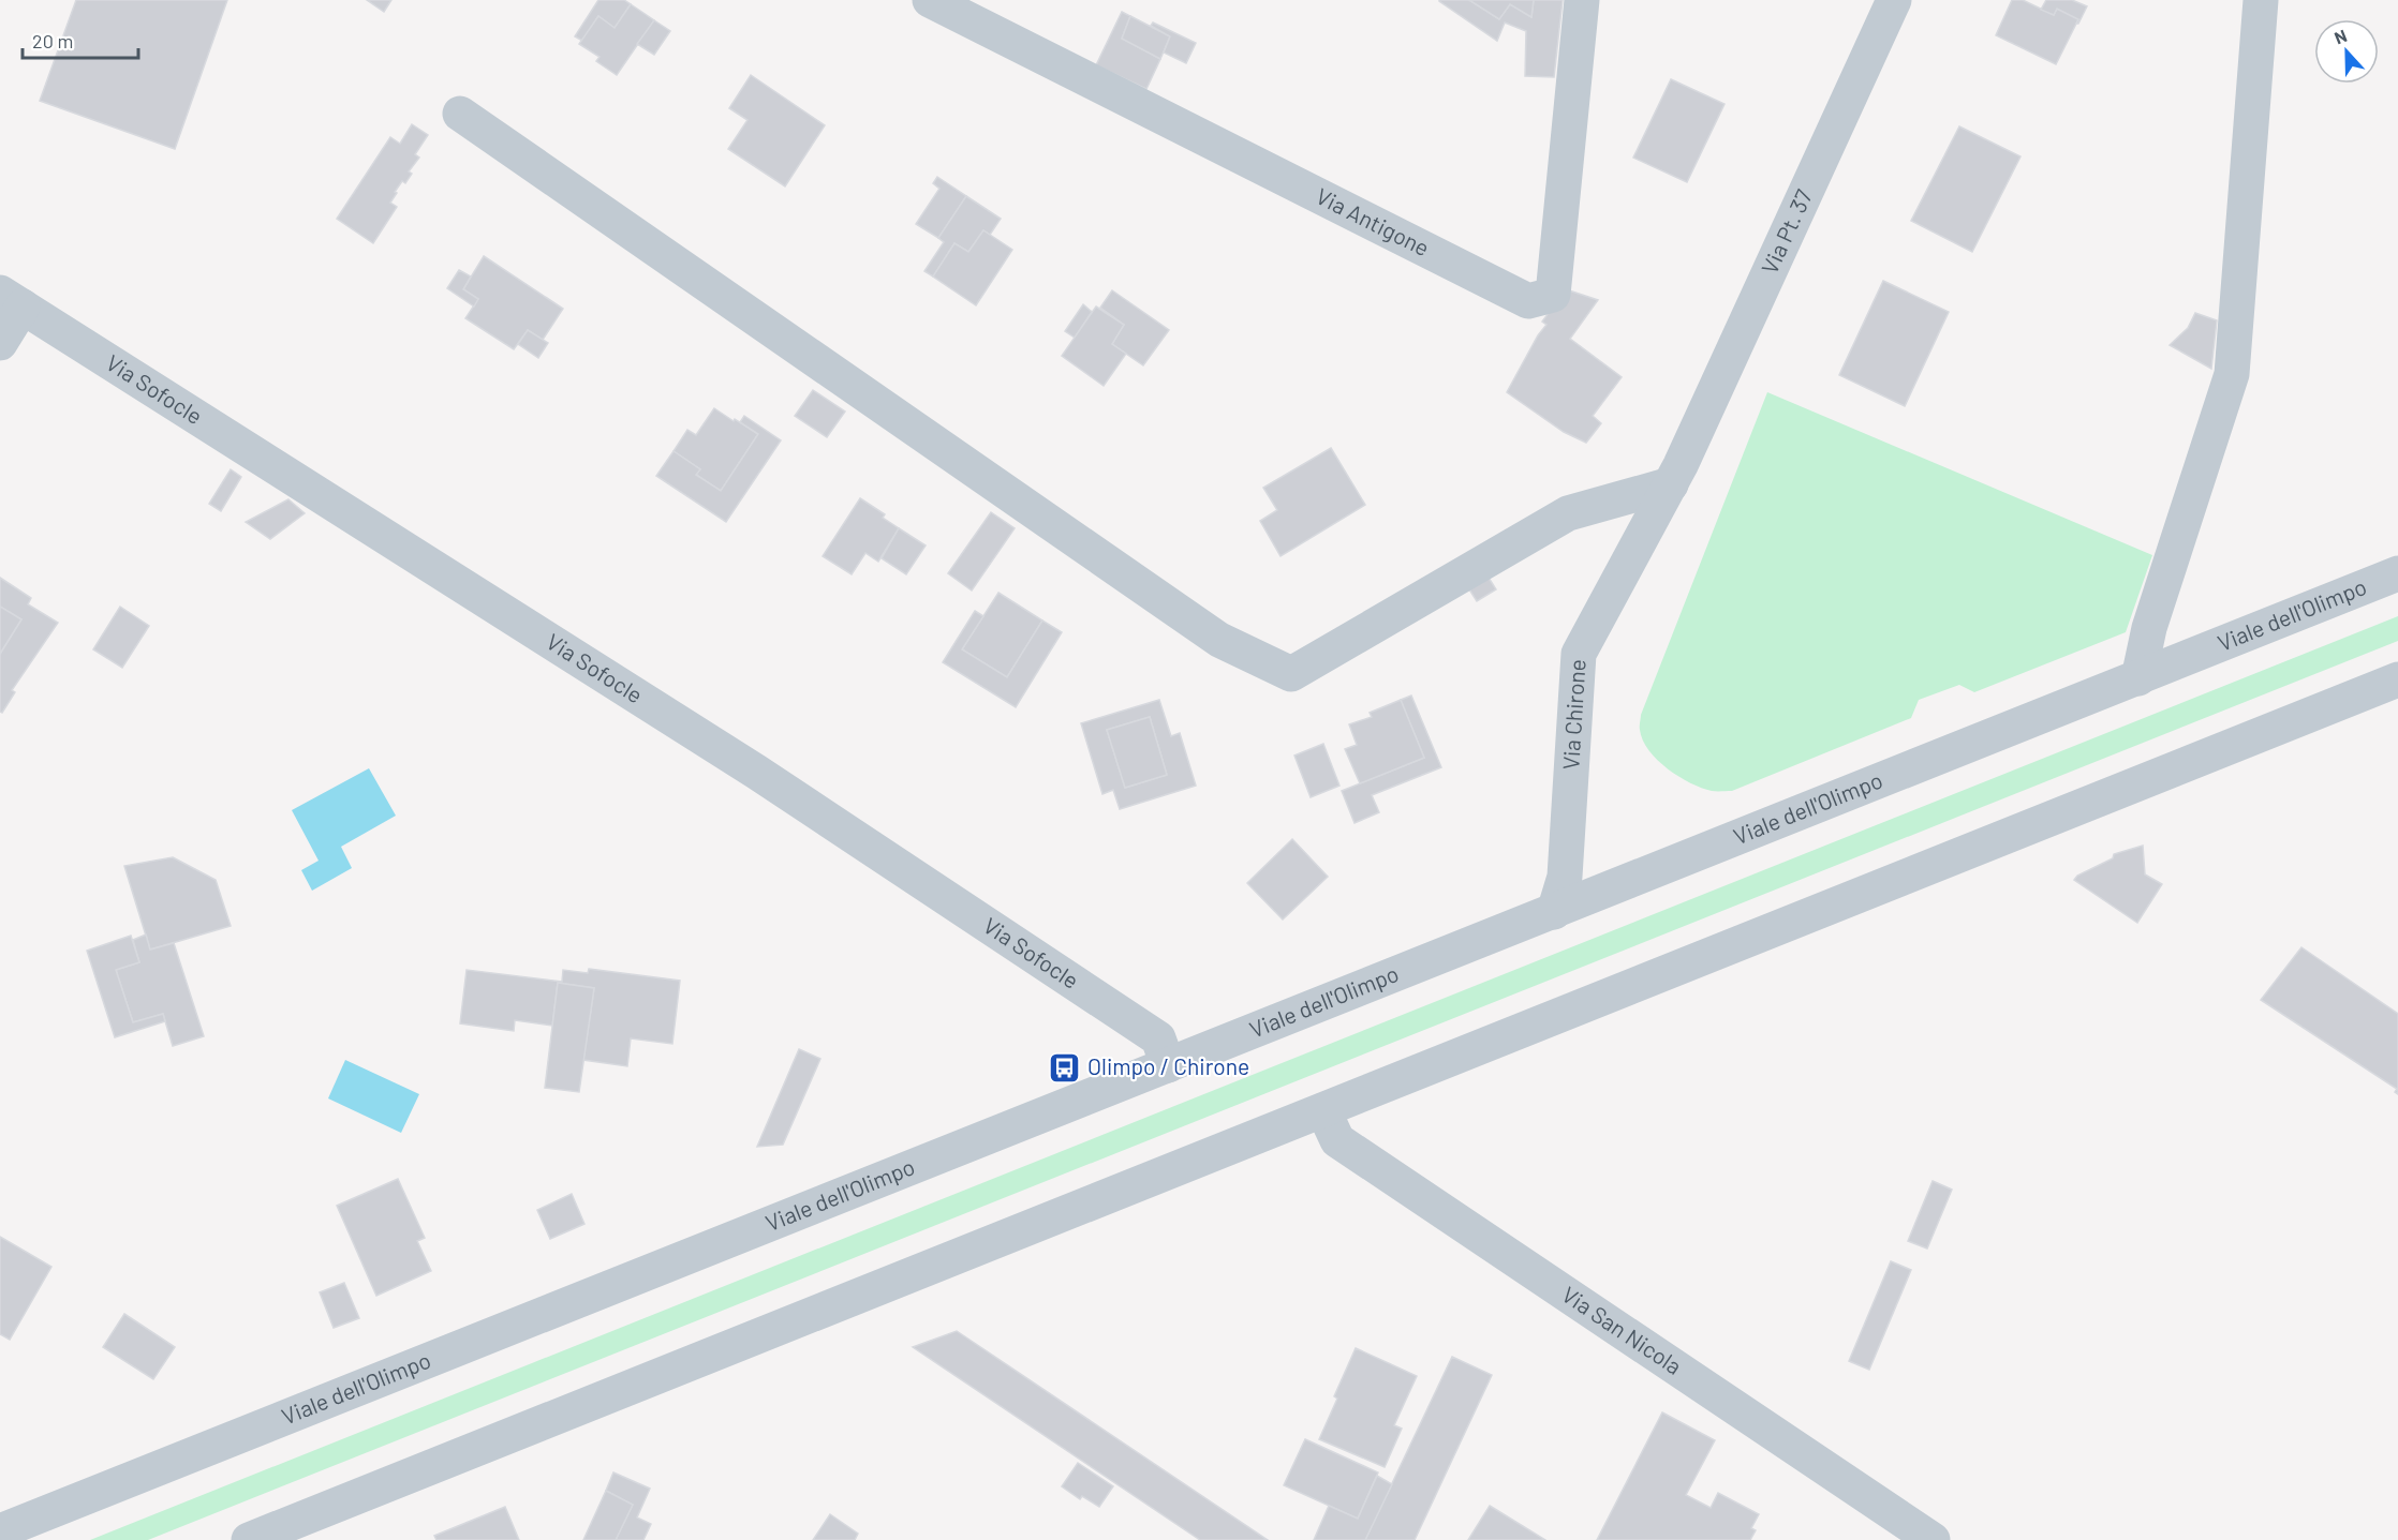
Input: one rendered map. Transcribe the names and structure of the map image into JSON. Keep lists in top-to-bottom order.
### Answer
{
  "streets": {
    "street": [
      "Via Antigone",
      "Via Pt. 37",
      "Via Sofocle",
      "Viale dell'Olimpo",
      "Via Chirone",
      "Via San Nicola"
    ]
  },
  "crossings": [
    ["Via Pt. 37", "Via Chirone"],
    ["Via Sofocle", "Viale dell'Olimpo"],
    ["Viale dell'Olimpo", "Via Chirone"]
  ],
  "places": {
    "bus stop": ["Olimpo / Chirone"]
  },
  "scale_bar": "20 m",
  "north": "top"
}
